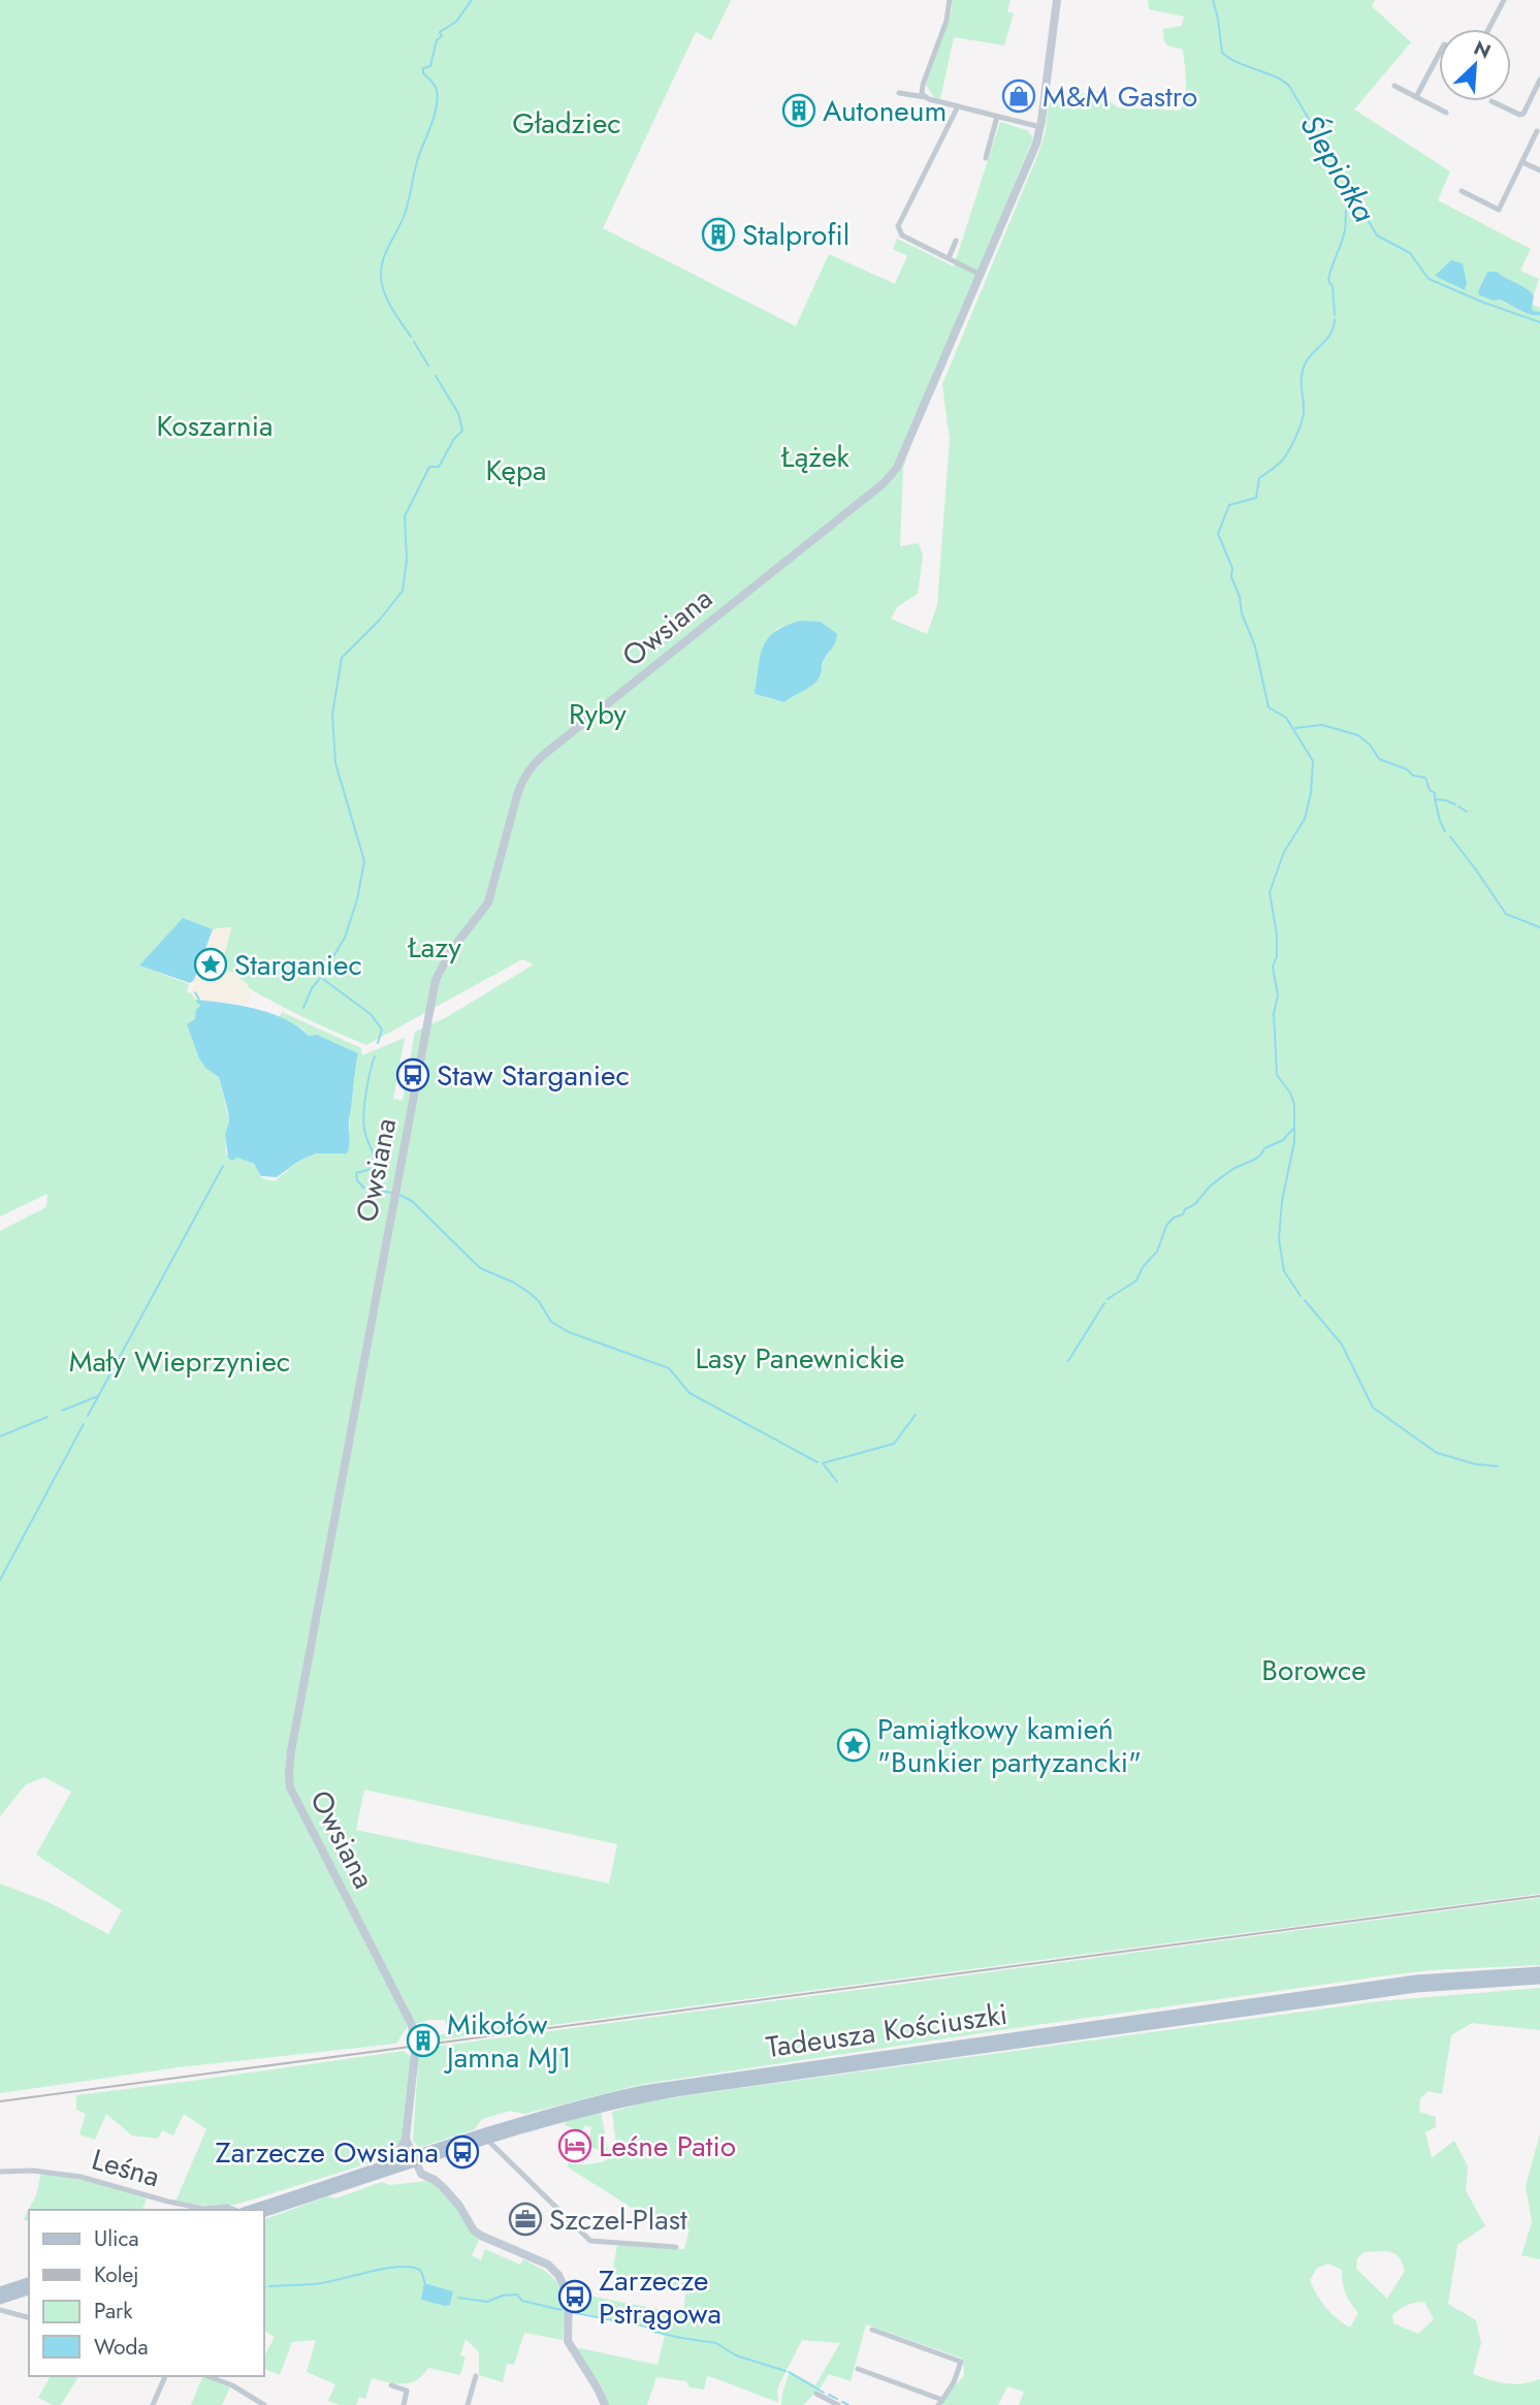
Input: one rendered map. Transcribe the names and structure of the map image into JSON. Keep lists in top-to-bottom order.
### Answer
{
  "streets": {
    "main road": ["Tadeusza Kościuszki"],
    "street": ["Owsiana", "Leśna"]
  },
  "crossings": [
    ["Owsiana", "Tadeusza Kościuszki"]
  ],
  "water": ["Ślepiotka"],
  "parks": [
    "Gładziec",
    "Koszarnia",
    "Łążek",
    "Kępa",
    "Ryby",
    "Łazy",
    "Lasy Panewnickie",
    "Mały Wieprzyniec",
    "Borowce"
  ],
  "places": {
    "shop": ["M&M Gastro"],
    "building": ["Autoneum", "Stalprofil", "Mikołów Jamna MJ1"],
    "place": ["Starganiec", "Pamiątkowy kamień \"Bunkier partyzancki\""],
    "bus stop": ["Staw Starganiec", "Zarzecze Owsiana", "Zarzecze Pstrągowa"],
    "hotel": ["Leśne Patio"],
    "office": ["Szczel-Plast"]
  },
  "legend": [
    "Ulica",
    "Kolej",
    "Park",
    "Woda"
  ],
  "north": "top right"
}
